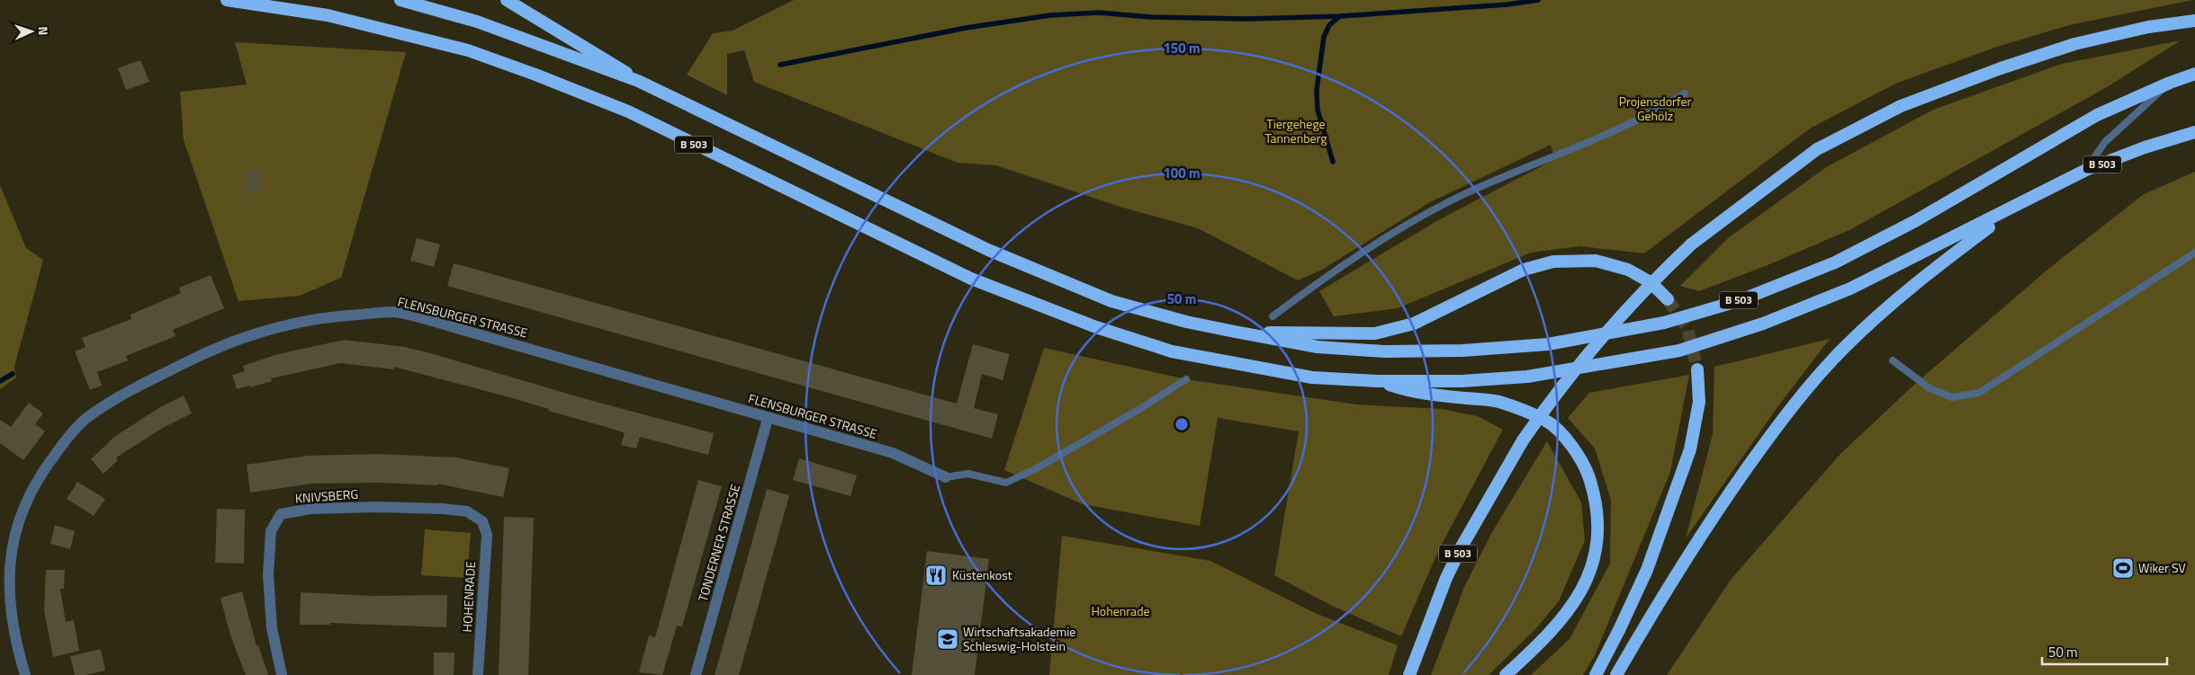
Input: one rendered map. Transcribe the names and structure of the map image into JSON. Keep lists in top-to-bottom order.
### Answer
{
  "streets": {
    "highway": ["B 503"],
    "street": [
      "FLENSBURGER STRASSE",
      "KNIVSBERG",
      "TONDERNER STRASSE",
      "HOHENRADE"
    ]
  },
  "crossings": [
    ["FLENSBURGER STRASSE", "TONDERNER STRASSE"],
    ["KNIVSBERG", "HOHENRADE"]
  ],
  "parks": ["Projensdorfer Gehölz", "Tiergehege Tannenberg", "Hohenrade"],
  "places": {
    "sports": ["Wiker SV"],
    "restaurant": ["Küstenkost"],
    "school or university": ["Wirtschaftsakademie Schleswig-Holstein"]
  },
  "scale_bar": "50 m",
  "north": "right",
  "rings": ["150 m", "100 m", "50 m"]
}
